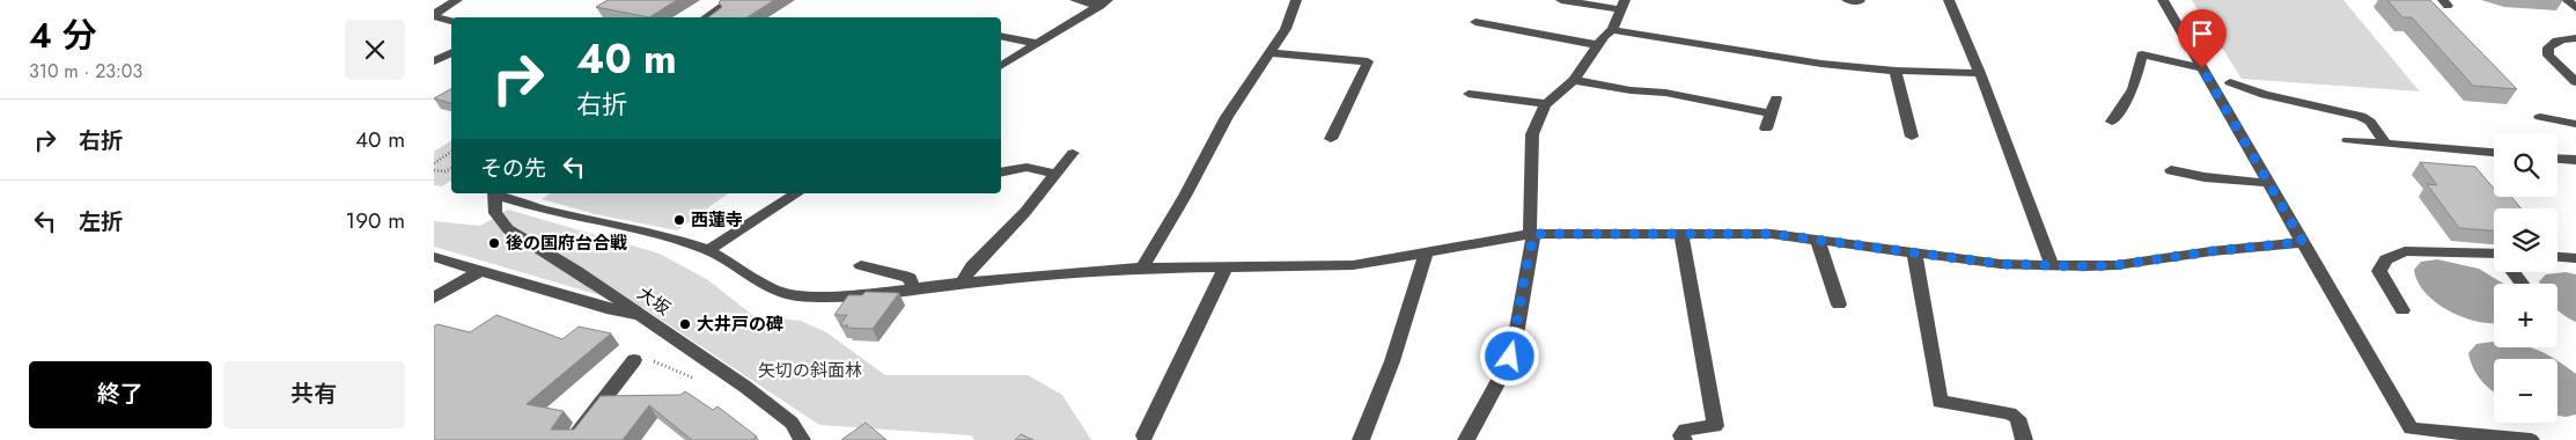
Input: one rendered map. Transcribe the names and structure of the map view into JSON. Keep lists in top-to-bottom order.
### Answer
{
  "streets": {
    "street": ["大坂"]
  },
  "parks": ["矢切の斜面林"],
  "places": ["西蓮寺", "後の国府台合戦", "大井戸の碑"],
  "page": {
    "heading": ["4 分", "310 m · 23:03"],
    "turn": ["40 m", "右折"],
    "list": [
      {
        "name": "右折",
        "value": "40 m"
      },
      {
        "name": "左折",
        "value": "190 m"
      }
    ],
    "map_buttons": ["+", "−"],
    "then": "その先",
    "buttons": ["終了", "共有"]
  }
}
